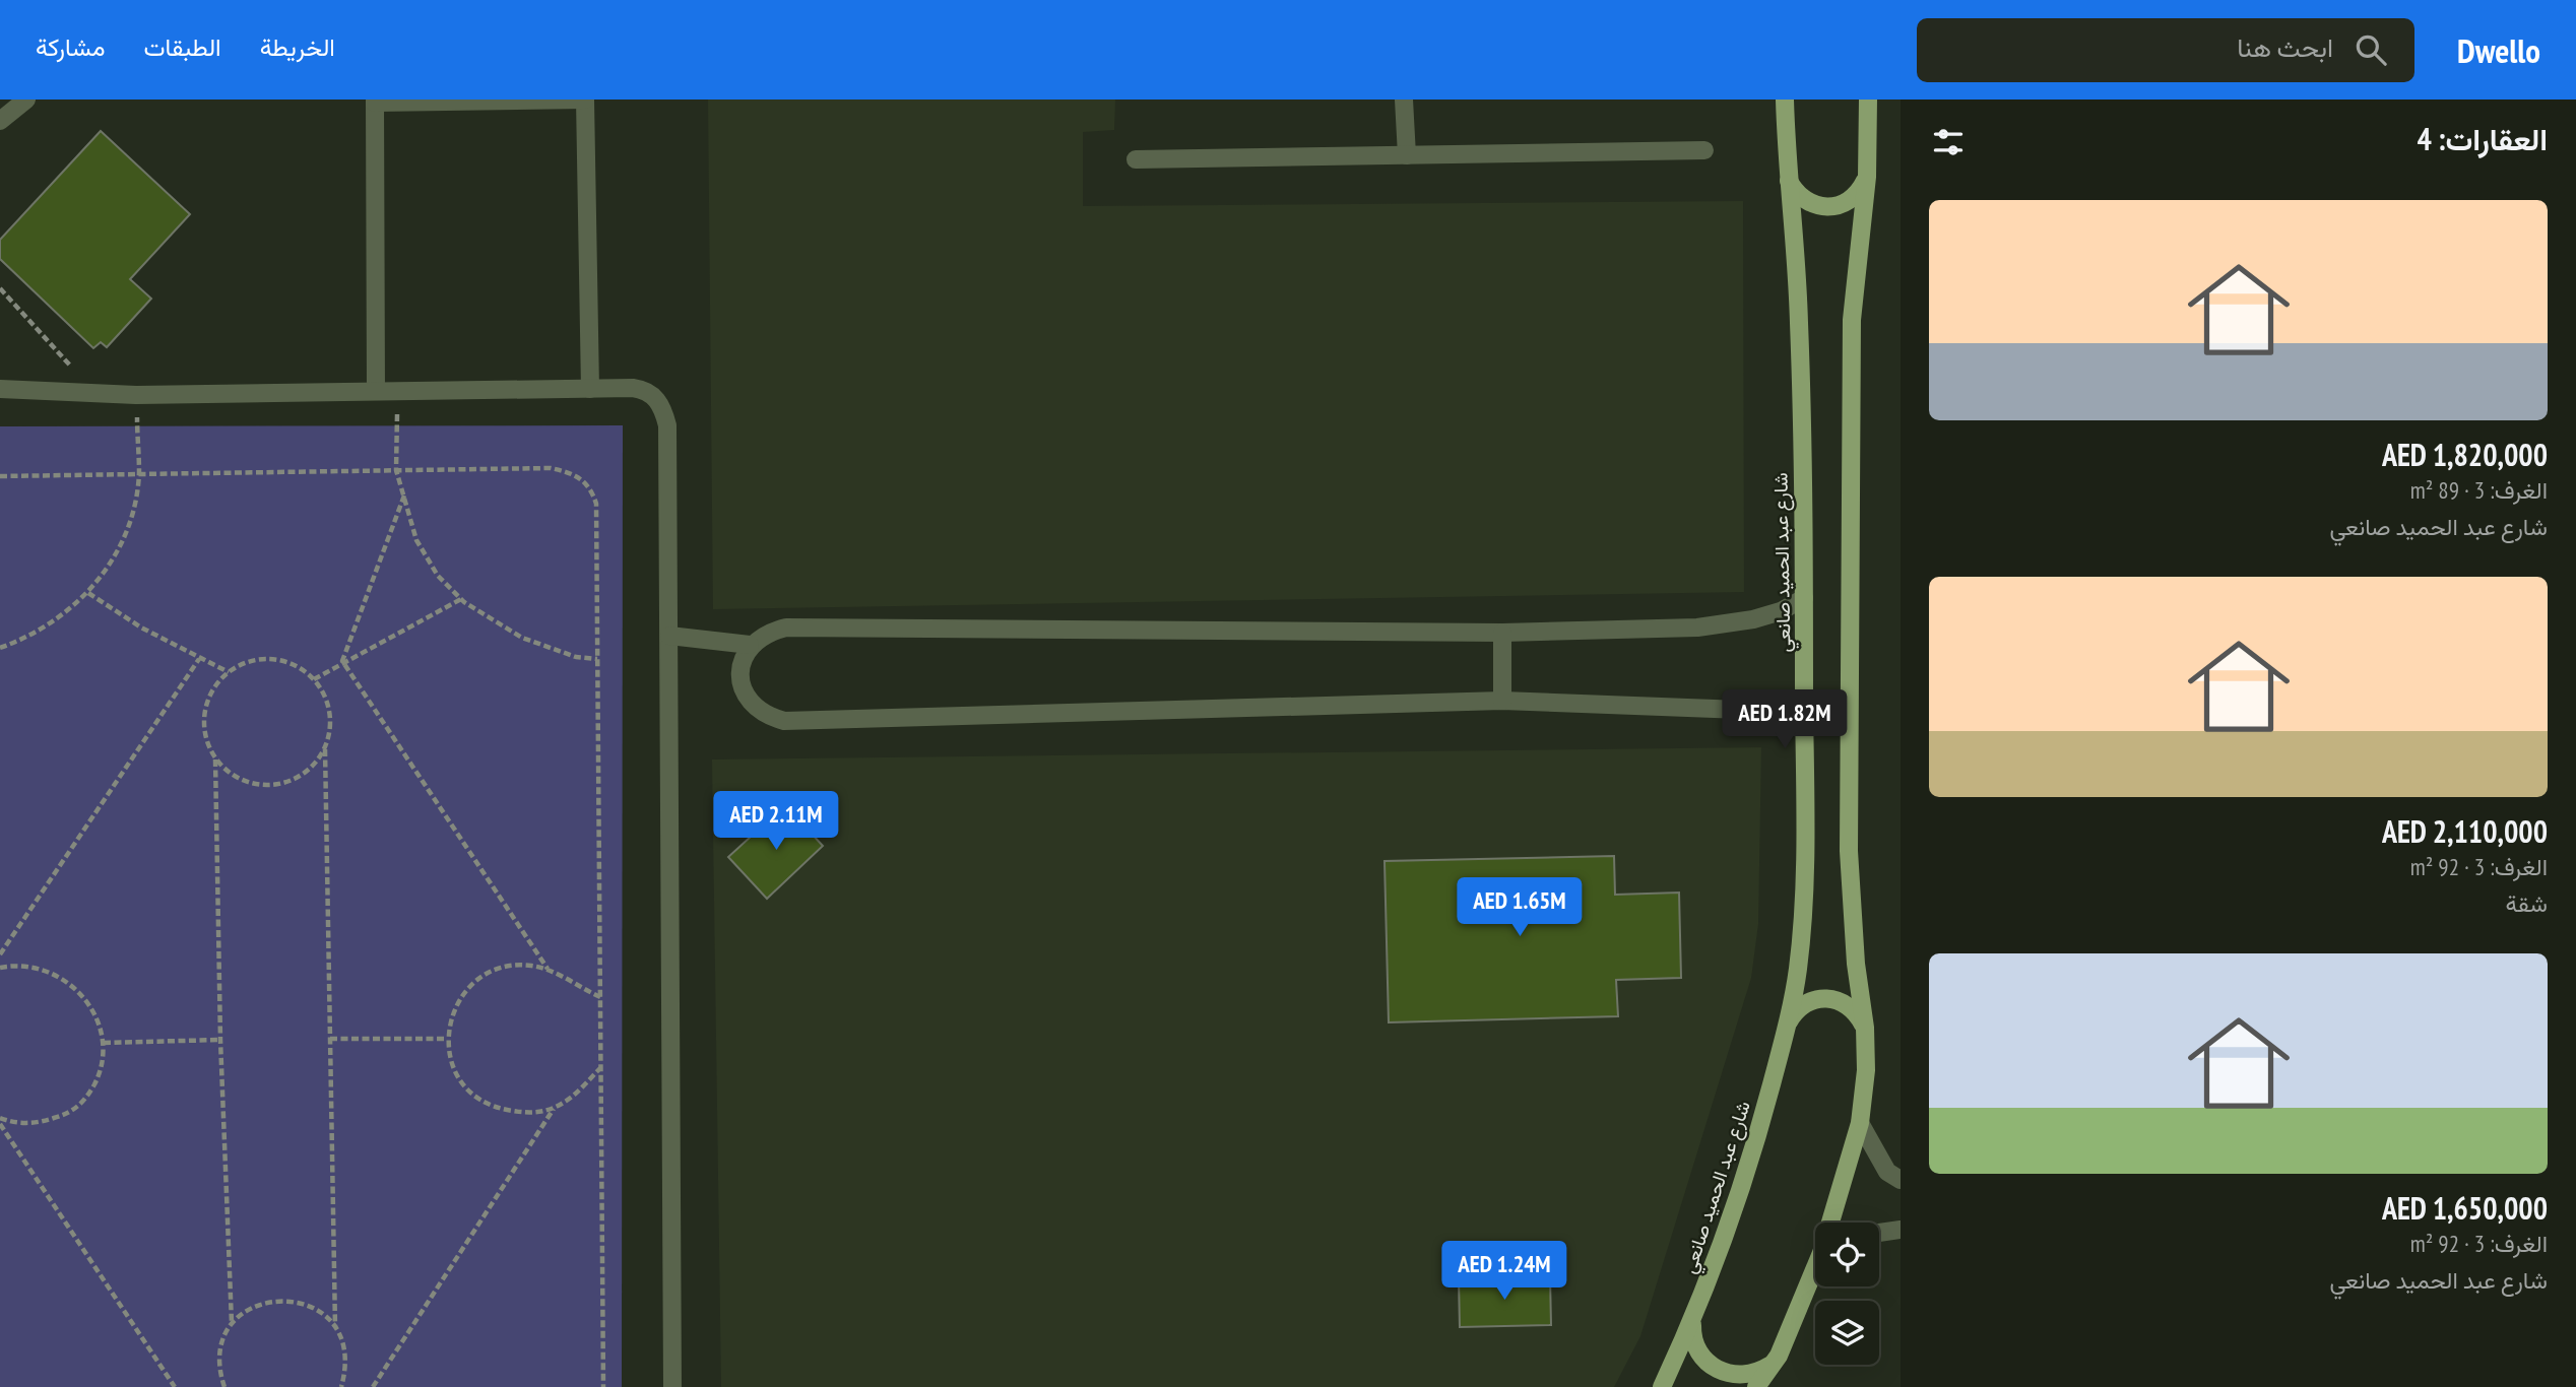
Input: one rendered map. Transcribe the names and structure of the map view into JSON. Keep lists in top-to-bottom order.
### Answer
{
  "streets": {
    "main road": ["شارع عبد الحميد صانعي"]
  },
  "page": {
    "header": "Dwello",
    "search": "ابحث هنا",
    "nav": ["الخريطة", "الطبقات", "مشاركة"],
    "heading": "العقارات: 4",
    "list": [
      {
        "name": "AED 1,820,000",
        "note": "الغرف: 3 · 89 m² · شارع عبد الحميد صانعي"
      },
      {
        "name": "AED 2,110,000",
        "note": "الغرف: 3 · 92 m² · شقة"
      },
      {
        "name": "AED 1,650,000",
        "note": "الغرف: 3 · 92 m² · شارع عبد الحميد صانعي"
      }
    ],
    "price": [
      "AED 1.82M",
      "AED 2.11M",
      "AED 1.65M",
      "AED 1.24M"
    ]
  }
}
